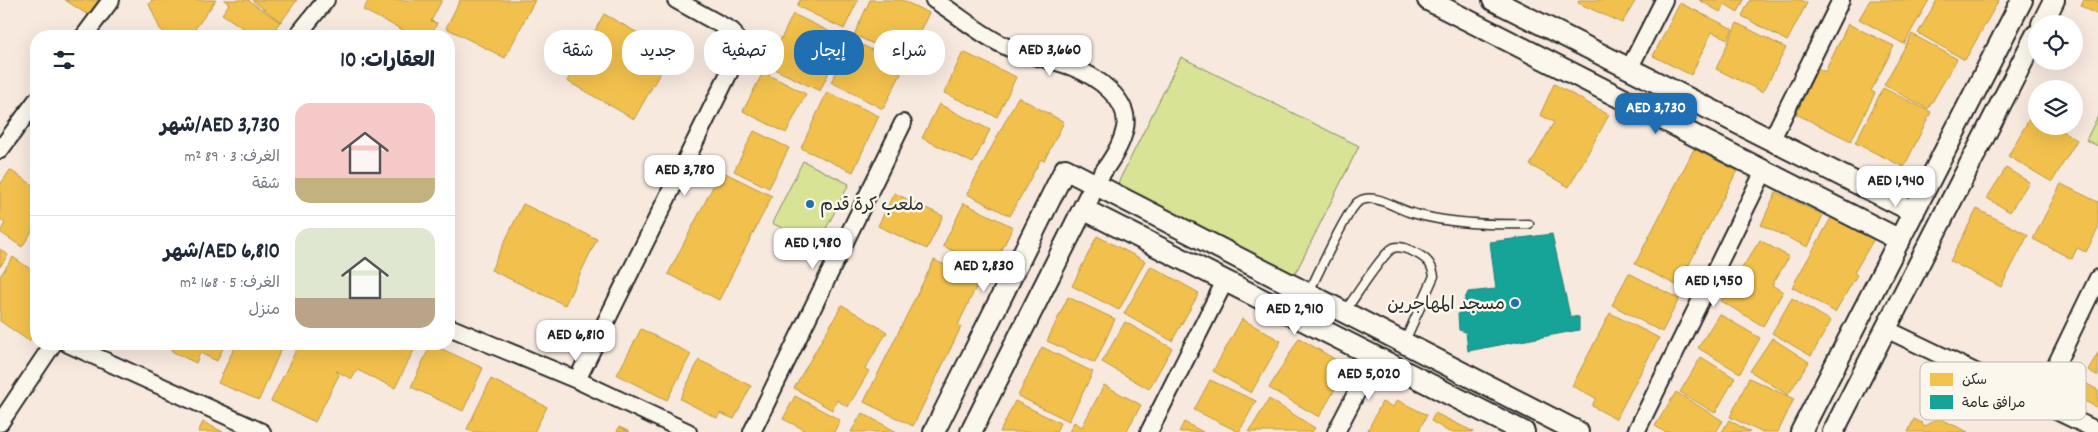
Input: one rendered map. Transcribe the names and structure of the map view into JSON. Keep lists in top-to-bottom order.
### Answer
{
  "places": ["ملعب كرة قدم", "مسجد المهاجرين"],
  "legend": ["سكن", "مرافق عامة"],
  "page": {
    "chip": [
      "شراء",
      "إيجار",
      "تصفية",
      "جديد",
      "شقة"
    ],
    "heading": "العقارات: 10",
    "price": [
      "AED 3,660",
      "AED 3,730",
      "AED 3,780",
      "AED 1,940",
      "AED 1,980",
      "AED 2,830",
      "AED 1,950",
      "AED 2,910",
      "AED 6,810",
      "AED 5,020"
    ],
    "list": [
      {
        "name": "AED 3,730/شهر",
        "note": "الغرف: 3 · 89 m² · شقة"
      },
      {
        "name": "AED 6,810/شهر",
        "note": "الغرف: 5 · 168 m² · منزل"
      }
    ]
  }
}
